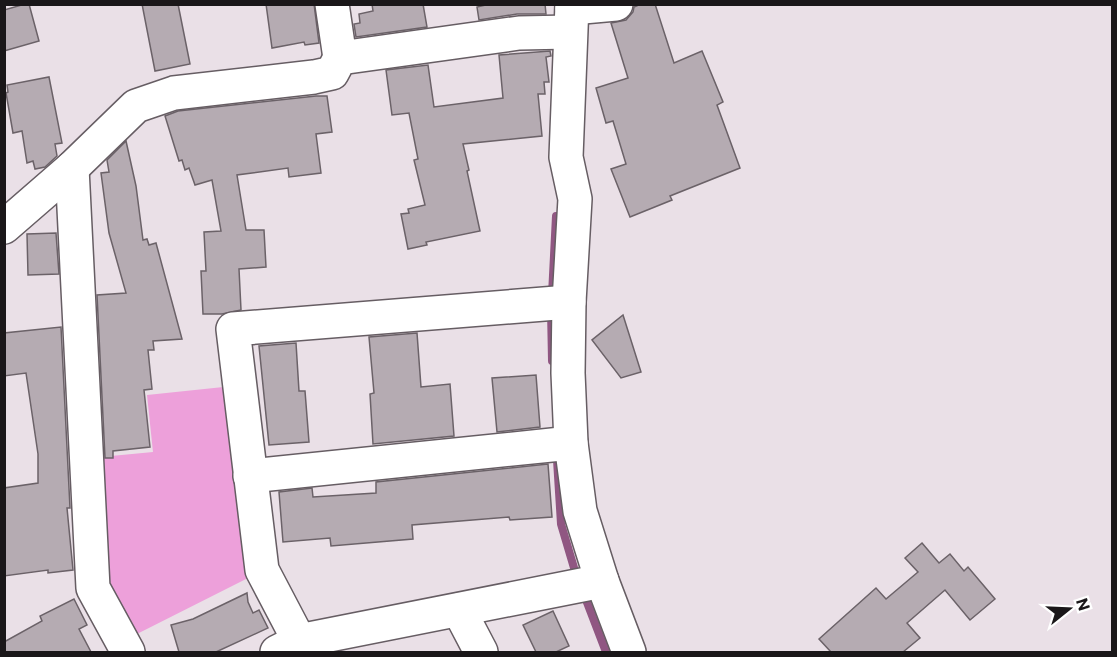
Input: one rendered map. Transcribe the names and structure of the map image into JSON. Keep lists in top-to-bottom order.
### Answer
{
  "north": "right"
}
